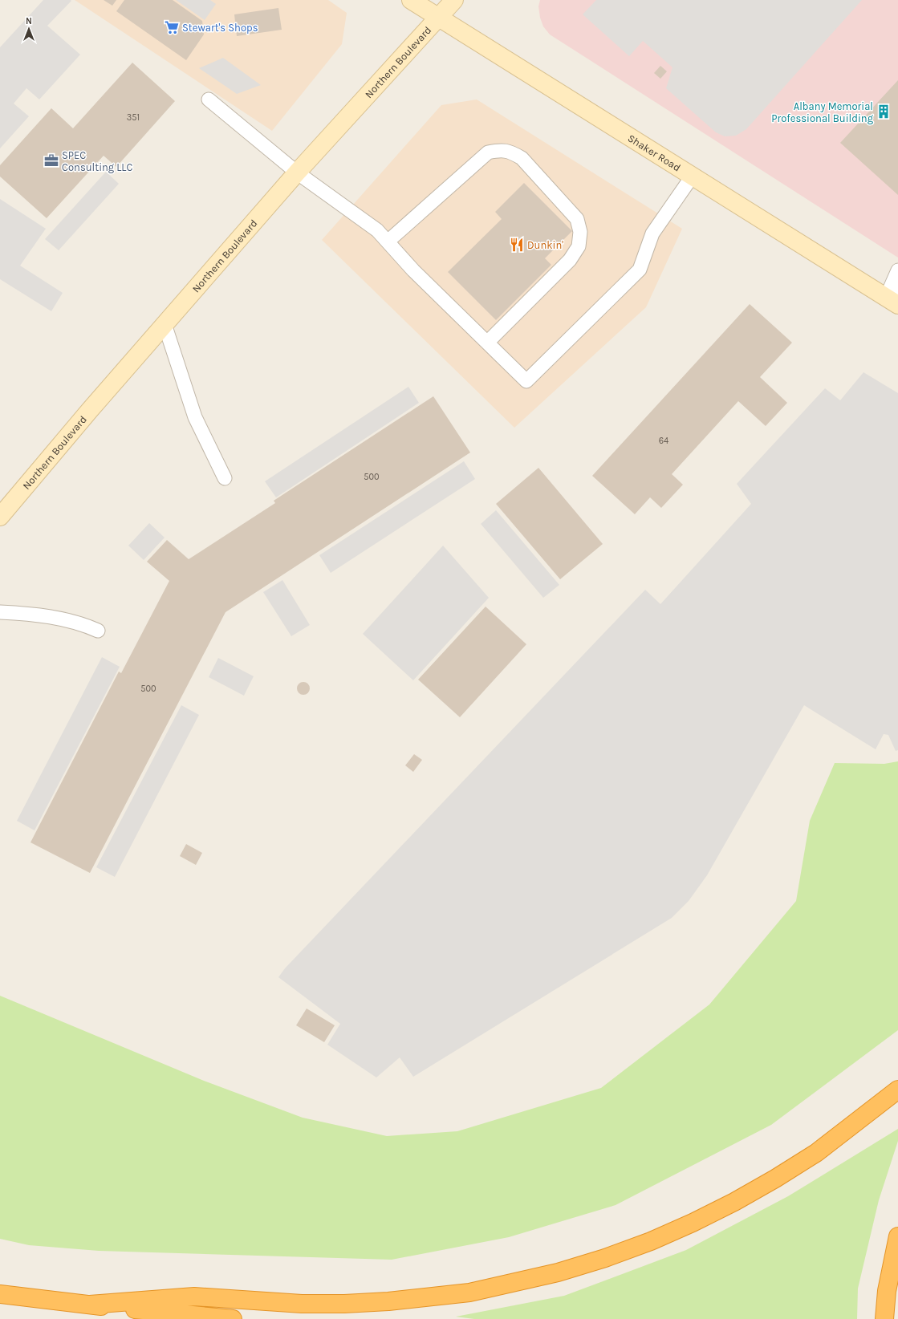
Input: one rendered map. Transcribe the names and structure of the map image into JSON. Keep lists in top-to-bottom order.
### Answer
{
  "streets": {
    "main road": ["Northern Boulevard", "Shaker Road"]
  },
  "crossings": [
    ["Northern Boulevard", "Shaker Road"]
  ],
  "places": {
    "supermarket": ["Stewart's Shops"],
    "building": ["Albany Memorial Professional Building"],
    "office": ["SPEC Consulting LLC"],
    "restaurant": ["Dunkin'"]
  },
  "house_numbers": [
    "351",
    "64",
    "500",
    "500"
  ],
  "north": "top"
}
